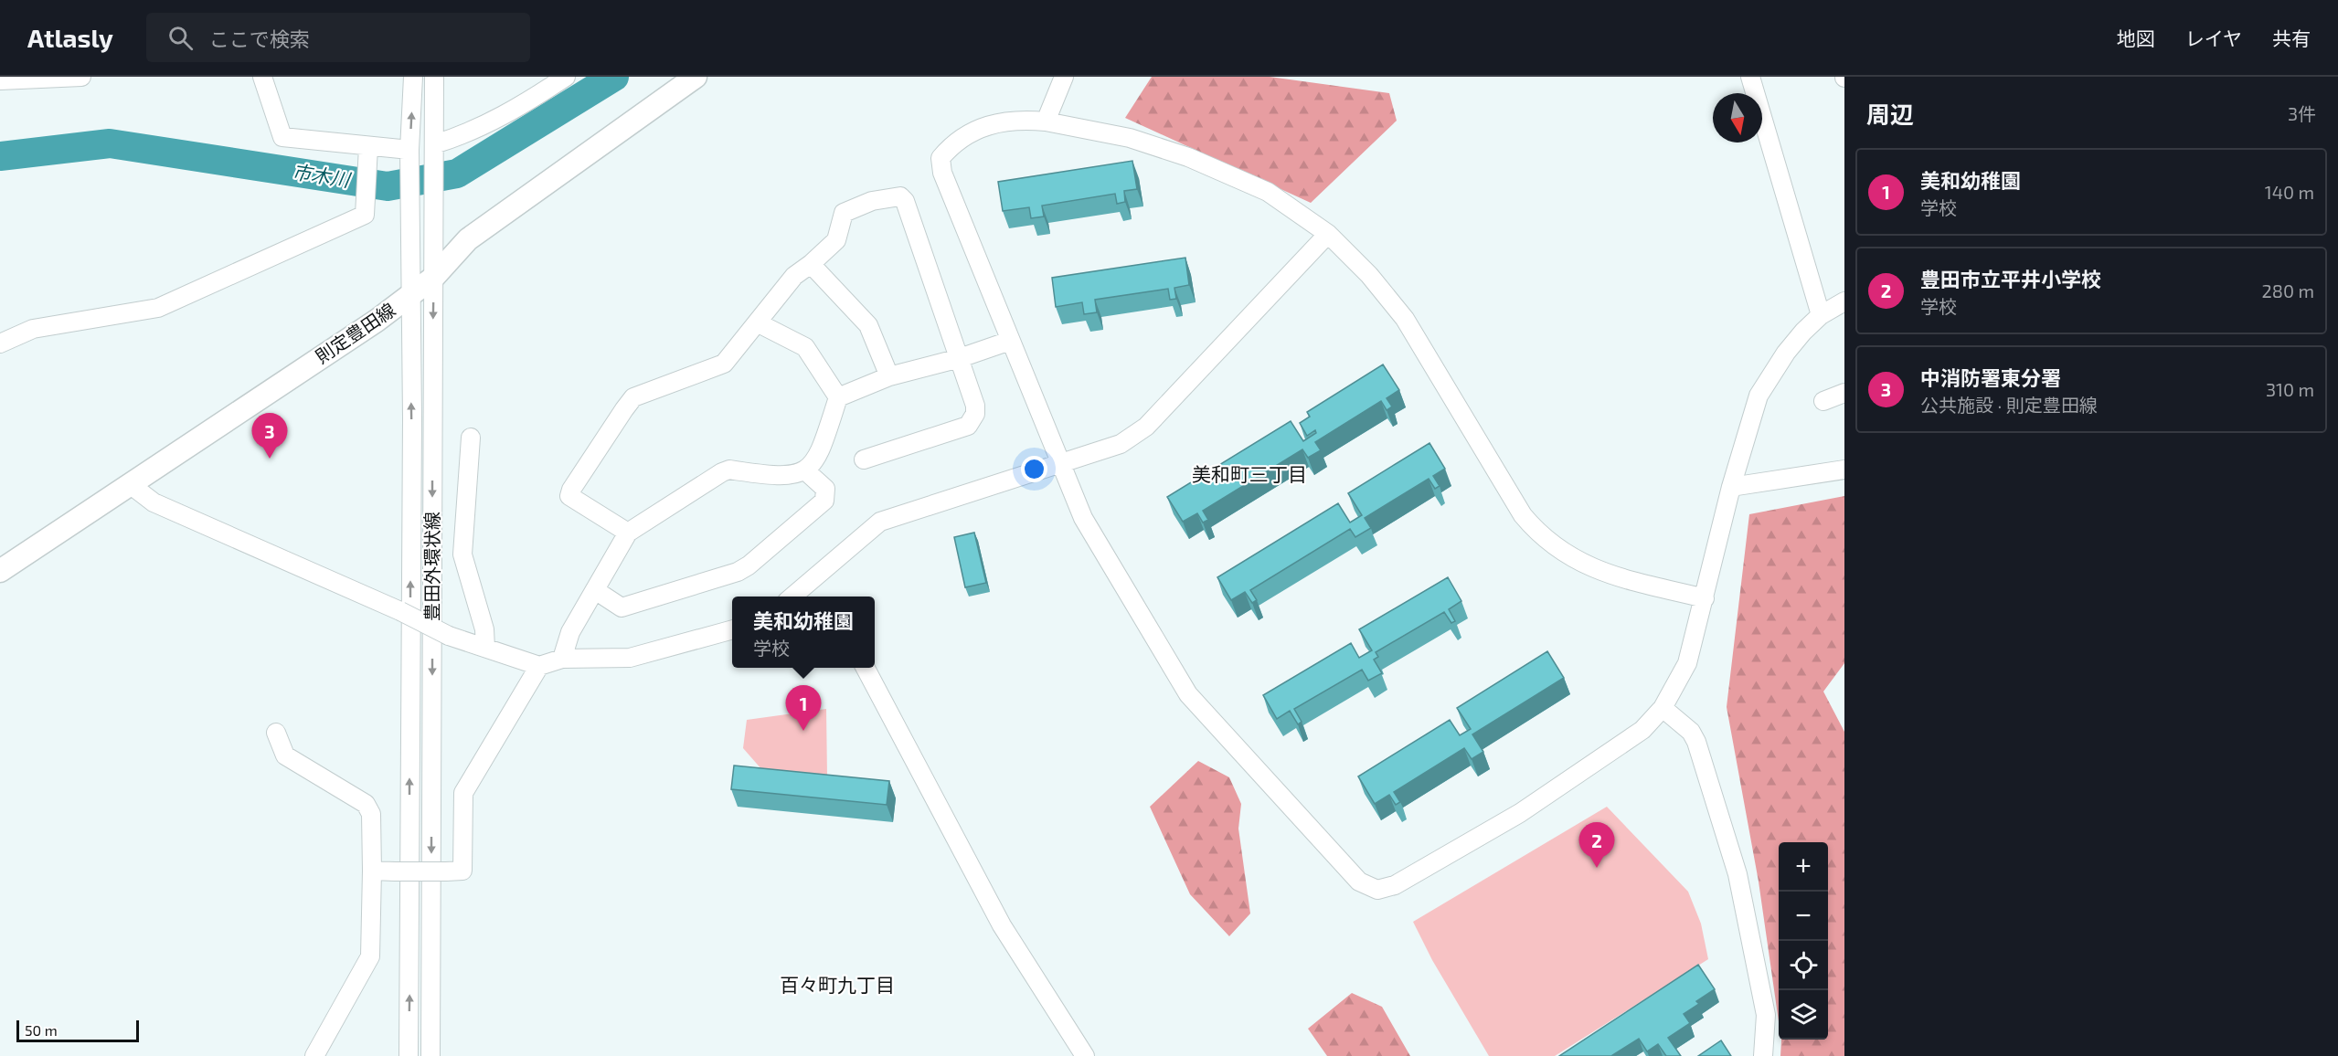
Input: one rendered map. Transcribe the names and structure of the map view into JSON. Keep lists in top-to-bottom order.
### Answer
{
  "streets": {
    "main road": ["則定豊田線"],
    "street": ["豊田外環状線"]
  },
  "crossings": [
    ["則定豊田線", "豊田外環状線"]
  ],
  "districts": ["美和町三丁目", "百々町九丁目"],
  "water": ["市木川"],
  "scale_bar": "50 m",
  "north": "bottom",
  "page": {
    "header": "Atlasly",
    "search": "ここで検索",
    "nav": ["地図", "レイヤ", "共有"],
    "heading": ["周辺", "3件"],
    "list": [
      {
        "mark": "1",
        "name": "美和幼稚園",
        "note": "学校",
        "value": "140 m"
      },
      {
        "mark": "2",
        "name": "豊田市立平井小学校",
        "note": "学校",
        "value": "280 m"
      },
      {
        "mark": "3",
        "name": "中消防署東分署",
        "note": "公共施設 · 則定豊田線",
        "value": "310 m"
      }
    ],
    "pins": ["3", "1", "2"],
    "popup": ["美和幼稚園", "学校"],
    "map_buttons": ["+", "−"],
    "scale": "50 m"
  }
}
